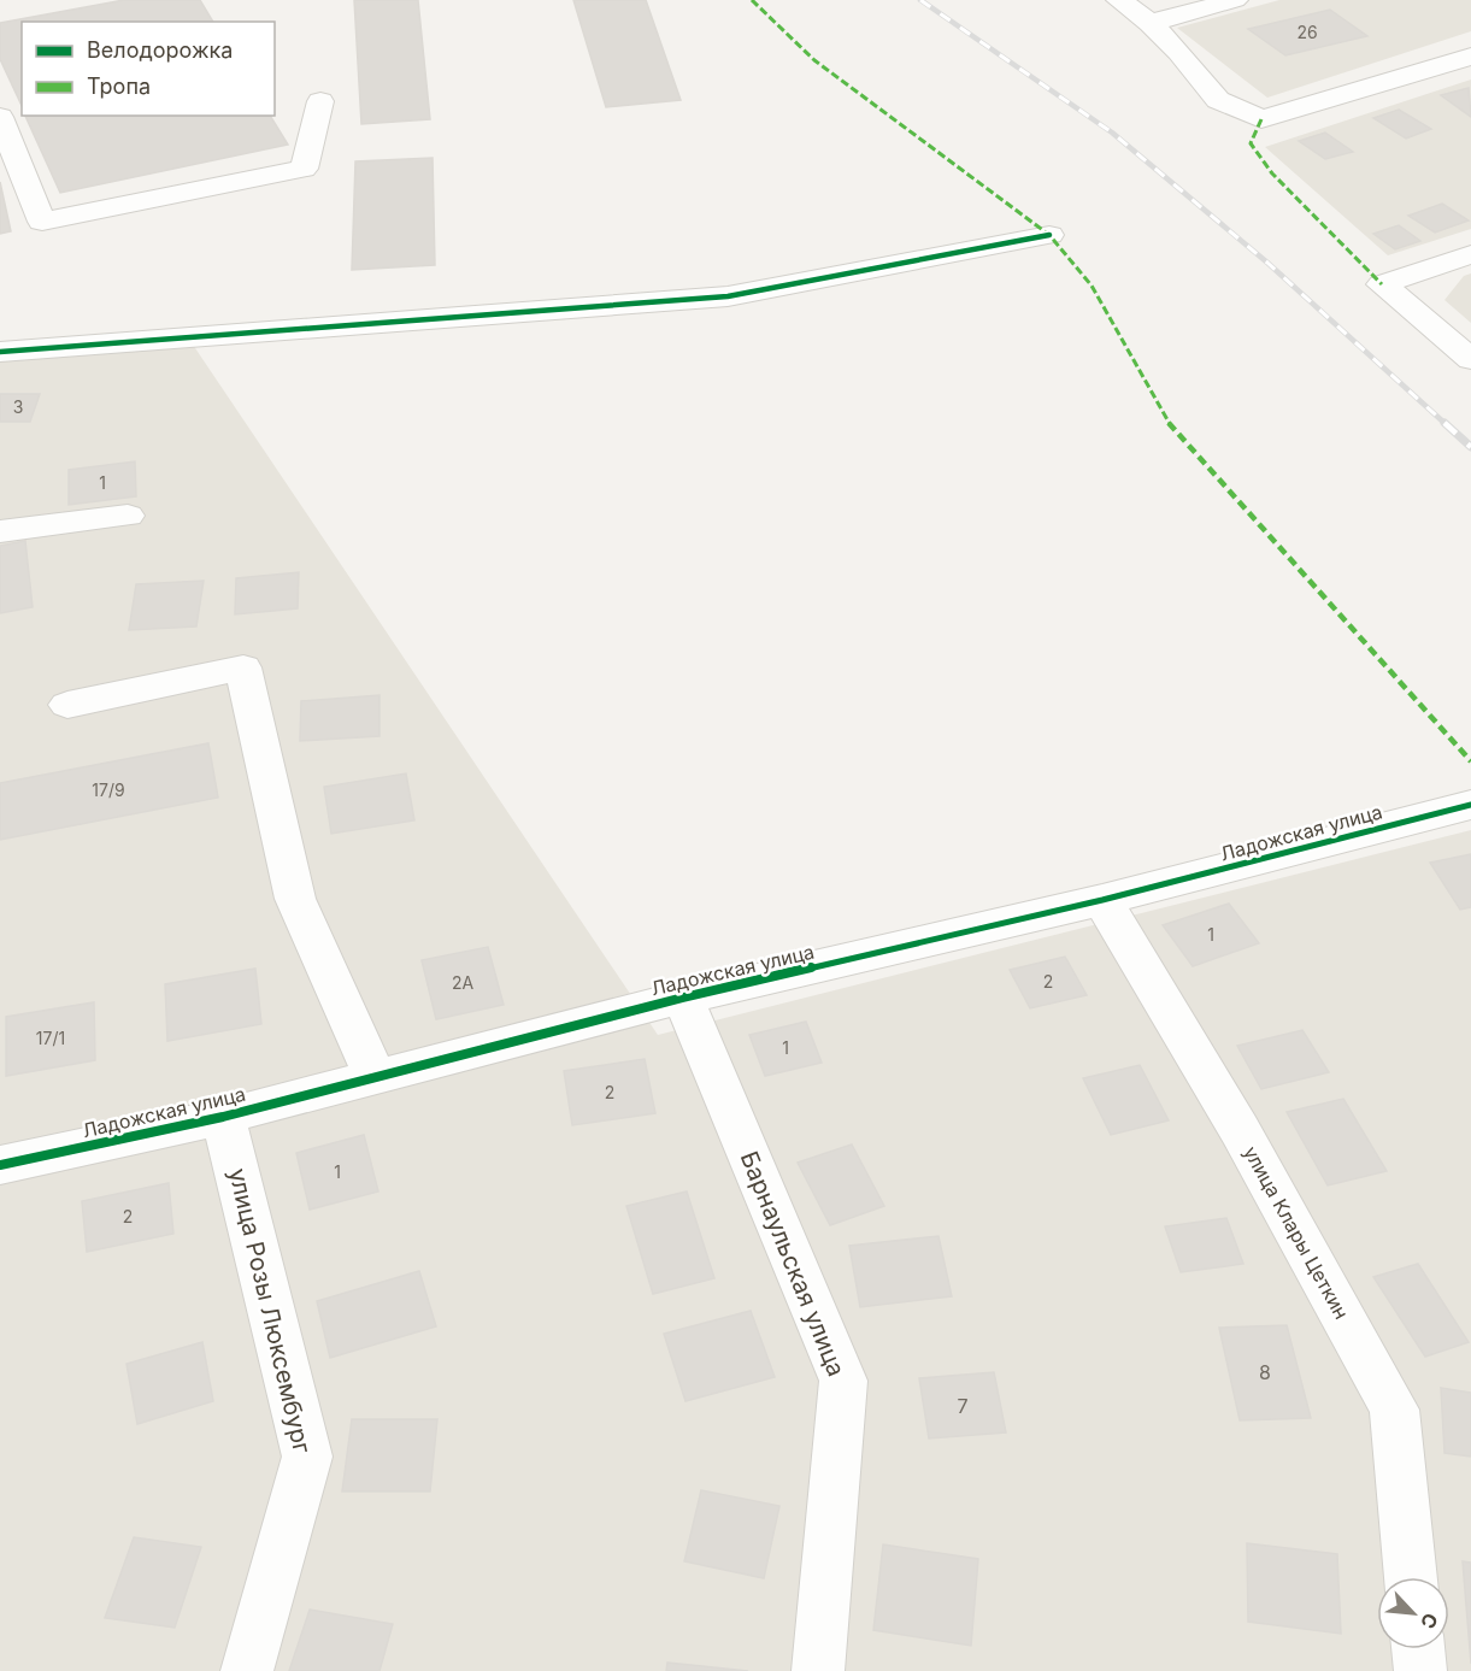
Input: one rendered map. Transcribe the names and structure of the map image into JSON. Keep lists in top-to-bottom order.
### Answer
{
  "streets": {
    "street": [
      "Ладожская улица",
      "улица Клары Цеткин",
      "Барнаульская улица",
      "улица Розы Люксембург"
    ]
  },
  "crossings": [
    ["Ладожская улица", "улица Клары Цеткин"],
    ["Ладожская улица", "Барнаульская улица"],
    ["Ладожская улица", "улица Розы Люксембург"]
  ],
  "house_numbers": [
    "26",
    "3",
    "1",
    "17/9",
    "1",
    "2",
    "2А",
    "17/1",
    "1",
    "2",
    "1",
    "2",
    "8",
    "7"
  ],
  "legend": ["Велодорожка", "Тропа"],
  "north": "bottom right"
}
